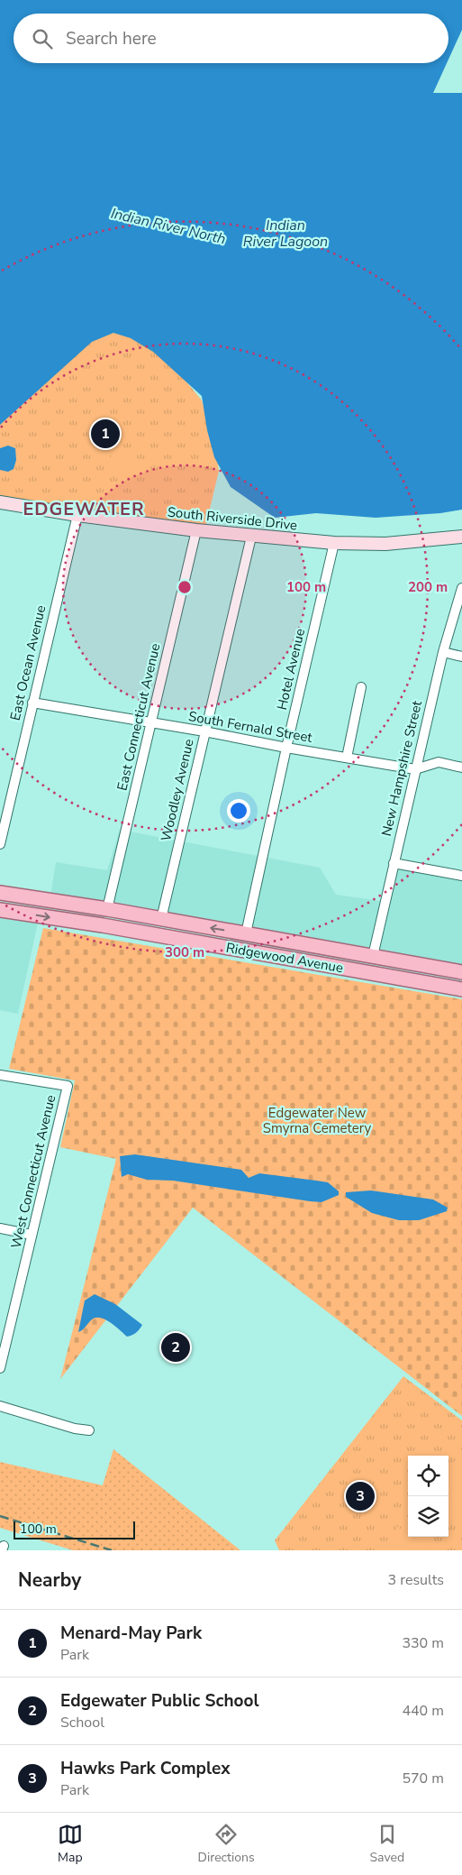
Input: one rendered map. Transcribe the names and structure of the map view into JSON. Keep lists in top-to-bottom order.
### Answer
{
  "streets": {
    "main road": ["Ridgewood Avenue"],
    "street": [
      "South Riverside Drive",
      "East Ocean Avenue",
      "Hotel Avenue",
      "East Connecticut Avenue",
      "South Fernald Street",
      "New Hampshire Street",
      "Woodley Avenue",
      "West Connecticut Avenue"
    ]
  },
  "crossings": [
    ["South Riverside Drive", "East Ocean Avenue"],
    ["South Riverside Drive", "Hotel Avenue"],
    ["South Riverside Drive", "East Connecticut Avenue"],
    ["South Riverside Drive", "Woodley Avenue"],
    ["East Ocean Avenue", "South Fernald Street"],
    ["Hotel Avenue", "South Fernald Street"],
    ["Hotel Avenue", "Ridgewood Avenue"],
    ["East Connecticut Avenue", "South Fernald Street"],
    ["East Connecticut Avenue", "Ridgewood Avenue"],
    ["South Fernald Street", "New Hampshire Street"],
    ["South Fernald Street", "Woodley Avenue"],
    ["New Hampshire Street", "Ridgewood Avenue"],
    ["Woodley Avenue", "Ridgewood Avenue"]
  ],
  "districts": ["EDGEWATER"],
  "water": ["Indian River Lagoon", "Indian River North"],
  "parks": ["Edgewater New Smyrna Cemetery"],
  "scale_bar": "100 m",
  "page": {
    "search": "Search here",
    "pins": ["1", "2", "3"],
    "scale": "100 m",
    "heading": ["Nearby", "3 results"],
    "list": [
      {
        "mark": "1",
        "name": "Menard-May Park",
        "note": "Park",
        "value": "330 m"
      },
      {
        "mark": "2",
        "name": "Edgewater Public School",
        "note": "School",
        "value": "440 m"
      },
      {
        "mark": "3",
        "name": "Hawks Park Complex",
        "note": "Park",
        "value": "570 m"
      }
    ],
    "nav": ["Map", "Directions", "Saved"]
  },
  "rings": ["100 m", "200 m", "300 m"]
}
